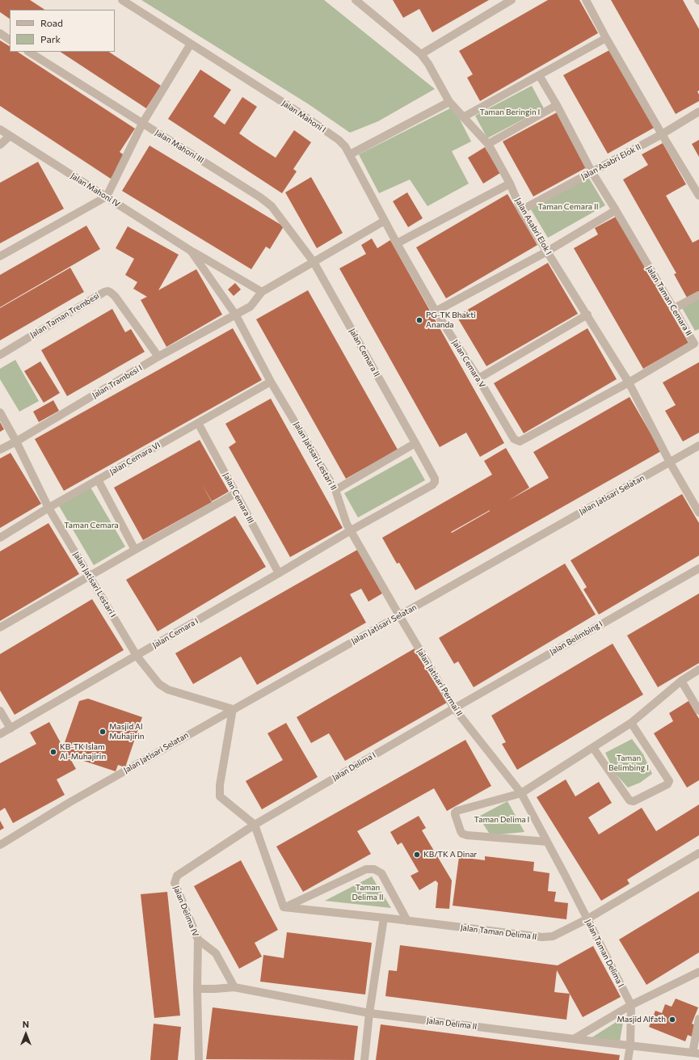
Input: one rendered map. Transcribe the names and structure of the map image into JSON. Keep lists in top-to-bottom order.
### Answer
{
  "streets": {
    "street": [
      "Jalan Mahoni I",
      "Jalan Mahoni III",
      "Jalan Asabri Elok II",
      "Jalan Mahoni IV",
      "Jalan Asabri Elok I",
      "Jalan Taman Cemara II",
      "Jalan Taman Trembesi",
      "Jalan Cemara II",
      "Jalan Cemara V",
      "Jalan Trambesi I",
      "Jalan Jatisari Lestari II",
      "Jalan Cemara VI",
      "Jalan Jatisari Selatan",
      "Jalan Cemara III",
      "Jalan Jatisari Lestari I",
      "Jalan Cemara I",
      "Jalan Belimbing I",
      "Jalan Jatisari Permai II",
      "Jalan Delima I",
      "Jalan Delima IV",
      "Jalan Taman Delima II",
      "Jalan Taman Delima I",
      "Jalan Delima II"
    ]
  },
  "crossings": [
    ["Jalan Mahoni I", "Jalan Cemara V"],
    ["Jalan Mahoni III", "Jalan Cemara II"],
    ["Jalan Asabri Elok II", "Jalan Asabri Elok I"],
    ["Jalan Asabri Elok II", "Jalan Taman Cemara II"],
    ["Jalan Mahoni IV", "Jalan Trambesi I"],
    ["Jalan Mahoni IV", "Jalan Jatisari Lestari II"],
    ["Jalan Asabri Elok I", "Jalan Taman Cemara II"],
    ["Jalan Asabri Elok I", "Jalan Cemara V"],
    ["Jalan Asabri Elok I", "Jalan Jatisari Selatan"],
    ["Jalan Taman Cemara II", "Jalan Cemara V"],
    ["Jalan Taman Trembesi", "Jalan Trambesi I"],
    ["Jalan Cemara II", "Jalan Jatisari Lestari II"],
    ["Jalan Cemara II", "Jalan Cemara I"],
    ["Jalan Trambesi I", "Jalan Jatisari Lestari II"],
    ["Jalan Trambesi I", "Jalan Jatisari Lestari I"],
    ["Jalan Jatisari Lestari II", "Jalan Cemara VI"],
    ["Jalan Jatisari Lestari II", "Jalan Jatisari Selatan"],
    ["Jalan Jatisari Lestari II", "Jalan Cemara I"],
    ["Jalan Jatisari Lestari II", "Jalan Jatisari Permai II"],
    ["Jalan Cemara VI", "Jalan Cemara III"],
    ["Jalan Cemara VI", "Jalan Jatisari Lestari I"],
    ["Jalan Jatisari Selatan", "Jalan Jatisari Lestari I"],
    ["Jalan Jatisari Selatan", "Jalan Jatisari Permai II"],
    ["Jalan Cemara III", "Jalan Cemara I"],
    ["Jalan Jatisari Lestari I", "Jalan Cemara I"],
    ["Jalan Belimbing I", "Jalan Jatisari Permai II"],
    ["Jalan Belimbing I", "Jalan Delima I"],
    ["Jalan Jatisari Permai II", "Jalan Delima I"],
    ["Jalan Jatisari Permai II", "Jalan Taman Delima I"],
    ["Jalan Delima I", "Jalan Delima IV"],
    ["Jalan Delima IV", "Jalan Delima II"],
    ["Jalan Taman Delima II", "Jalan Taman Delima I"]
  ],
  "parks": [
    "Taman Beringin I",
    "Taman Cemara II",
    "Taman Cemara",
    "Taman Belimbing I",
    "Taman Delima I",
    "Taman Delima II"
  ],
  "places": [
    "PG-TK Bhakti Ananda",
    "Masjid Al Muhajirin",
    "KB-TK Islam Al-Muhajirin",
    "KB/TK A Dinar",
    "Masjid Alfath"
  ],
  "legend": ["Road", "Park"],
  "north": "top"
}
